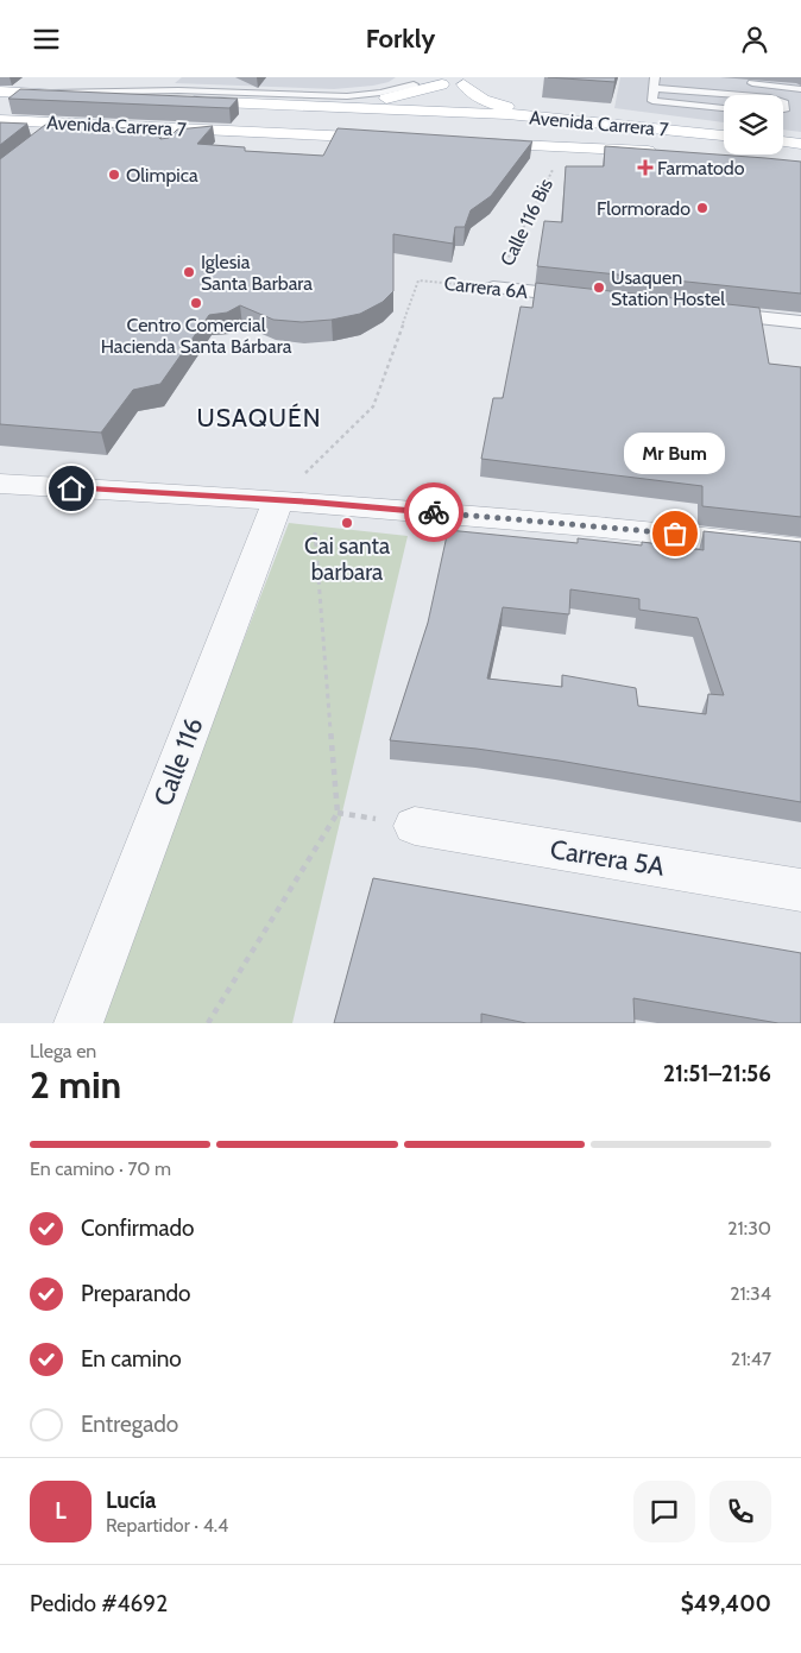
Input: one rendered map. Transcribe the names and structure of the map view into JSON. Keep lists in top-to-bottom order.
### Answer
{
  "streets": {
    "main road": ["Avenida Carrera 7"],
    "street": ["Carrera 6A", "Calle 116", "Carrera 5A"],
    "path": ["Calle 116 Bis"]
  },
  "crossings": [
    ["Calle 116 Bis", "Carrera 6A"],
    ["Carrera 6A", "Calle 116"]
  ],
  "districts": ["USAQUÉN"],
  "places": {
    "health": ["Farmatodo"],
    "other": [
      "Olimpica",
      "Flormorado",
      "Iglesia Santa Barbara",
      "Usaquen Station Hostel",
      "Centro Comercial Hacienda Santa Bárbara",
      "Cai santa barbara",
      "Mr Bum"
    ]
  },
  "page": {
    "header": "Forkly",
    "bubble": "Mr Bum",
    "heading": ["2 min", "Llega en", "21:51–21:56"],
    "panel": [
      "Lucía",
      "Repartidor · 4.4",
      "Pedido #4692",
      "$49,400"
    ],
    "bar": "En camino · 70 m",
    "list": [
      ["Confirmado", "21:30"],
      ["Preparando", "21:34"],
      ["En camino", "21:47"],
      "Entregado"
    ],
    "round": "L"
  }
}
